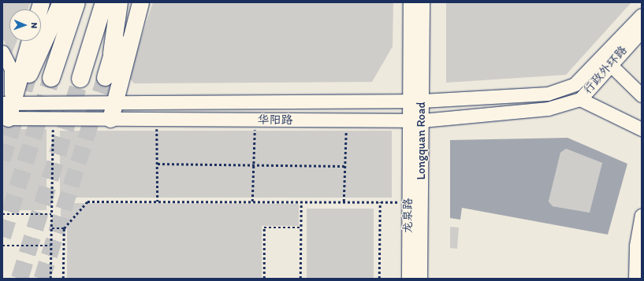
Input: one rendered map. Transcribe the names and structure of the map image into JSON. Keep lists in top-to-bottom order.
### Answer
{
  "streets": {
    "street": [
      "行政外环路",
      "华阳路",
      "Longquan Road",
      "龙泉路"
    ]
  },
  "crossings": [
    ["行政外环路", "华阳路"],
    ["华阳路", "Longquan Road"],
    ["华阳路", "龙泉路"],
    ["Longquan Road", "龙泉路"]
  ],
  "north": "right"
}
